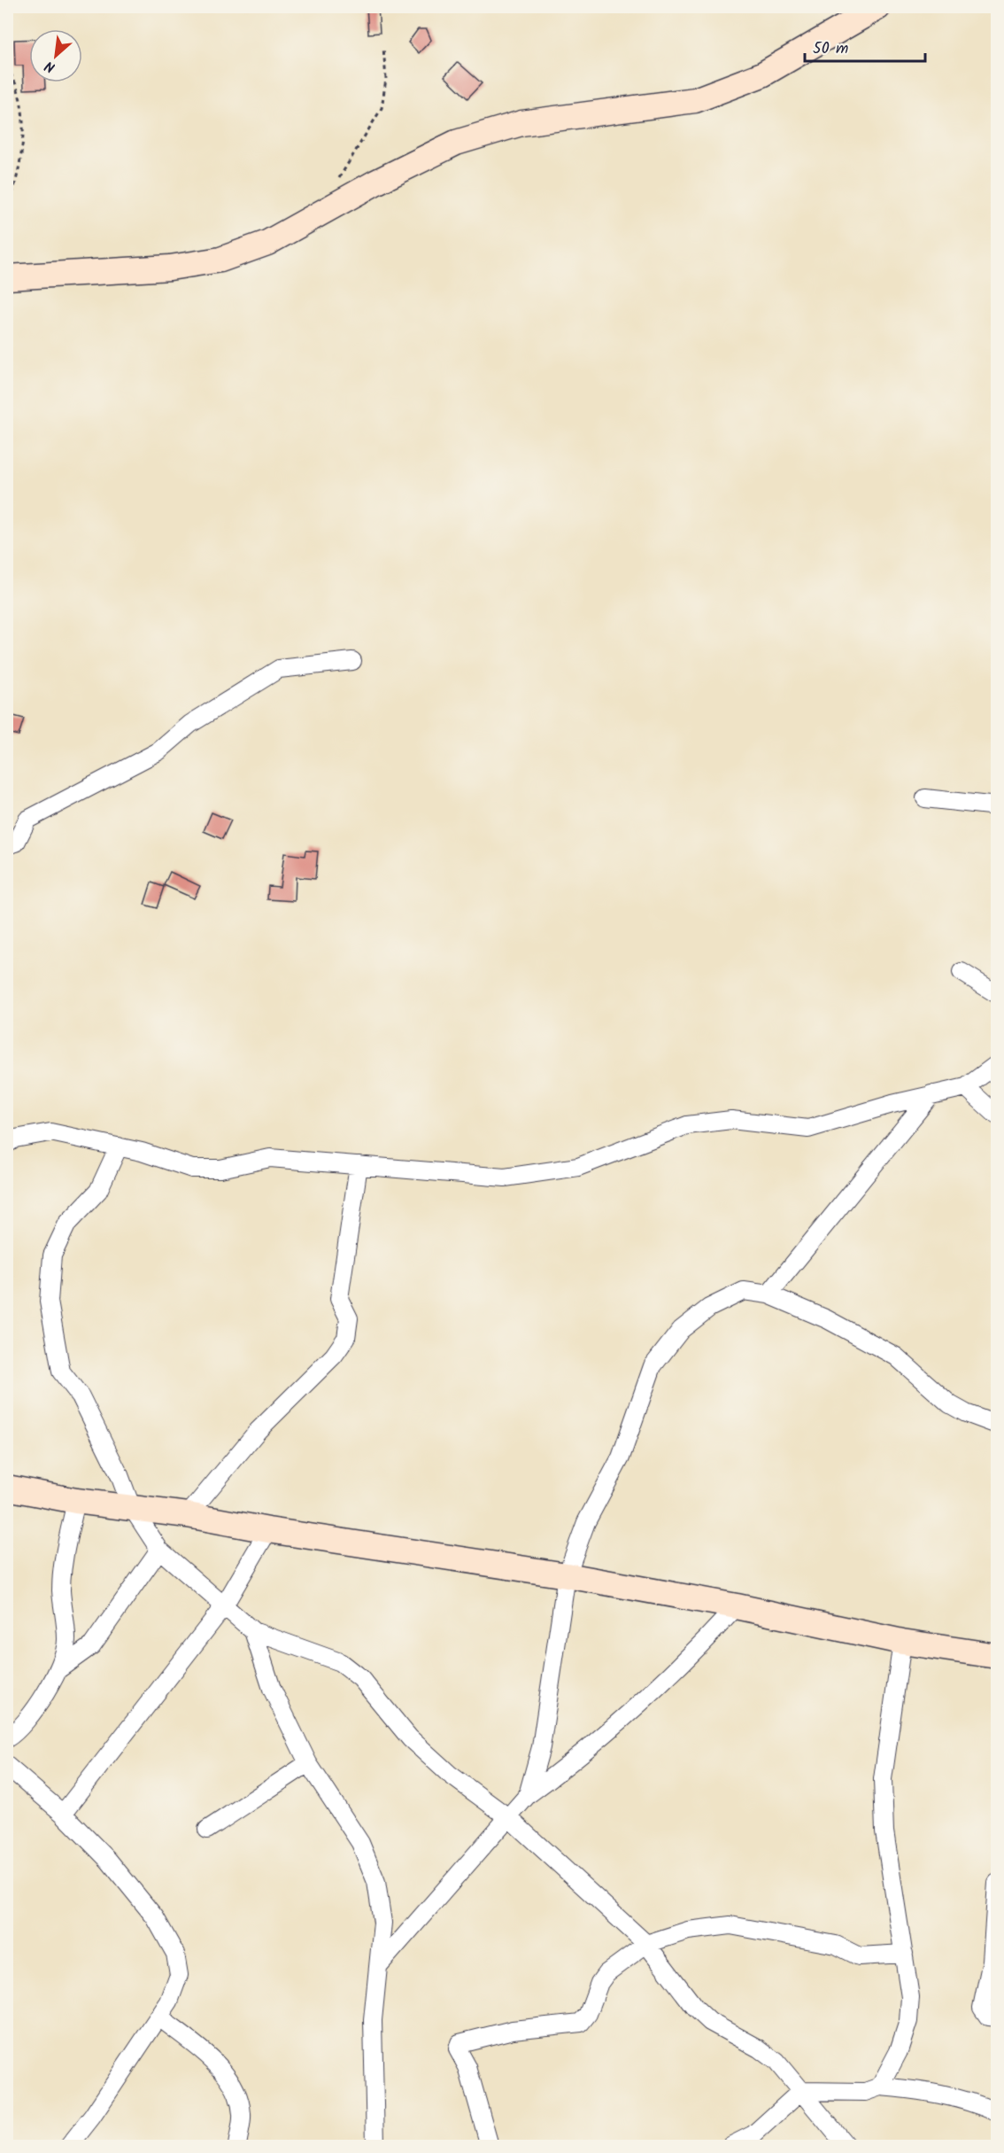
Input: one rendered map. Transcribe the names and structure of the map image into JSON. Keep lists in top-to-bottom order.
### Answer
{
  "scale_bar": "50 m",
  "north": "bottom left"
}
